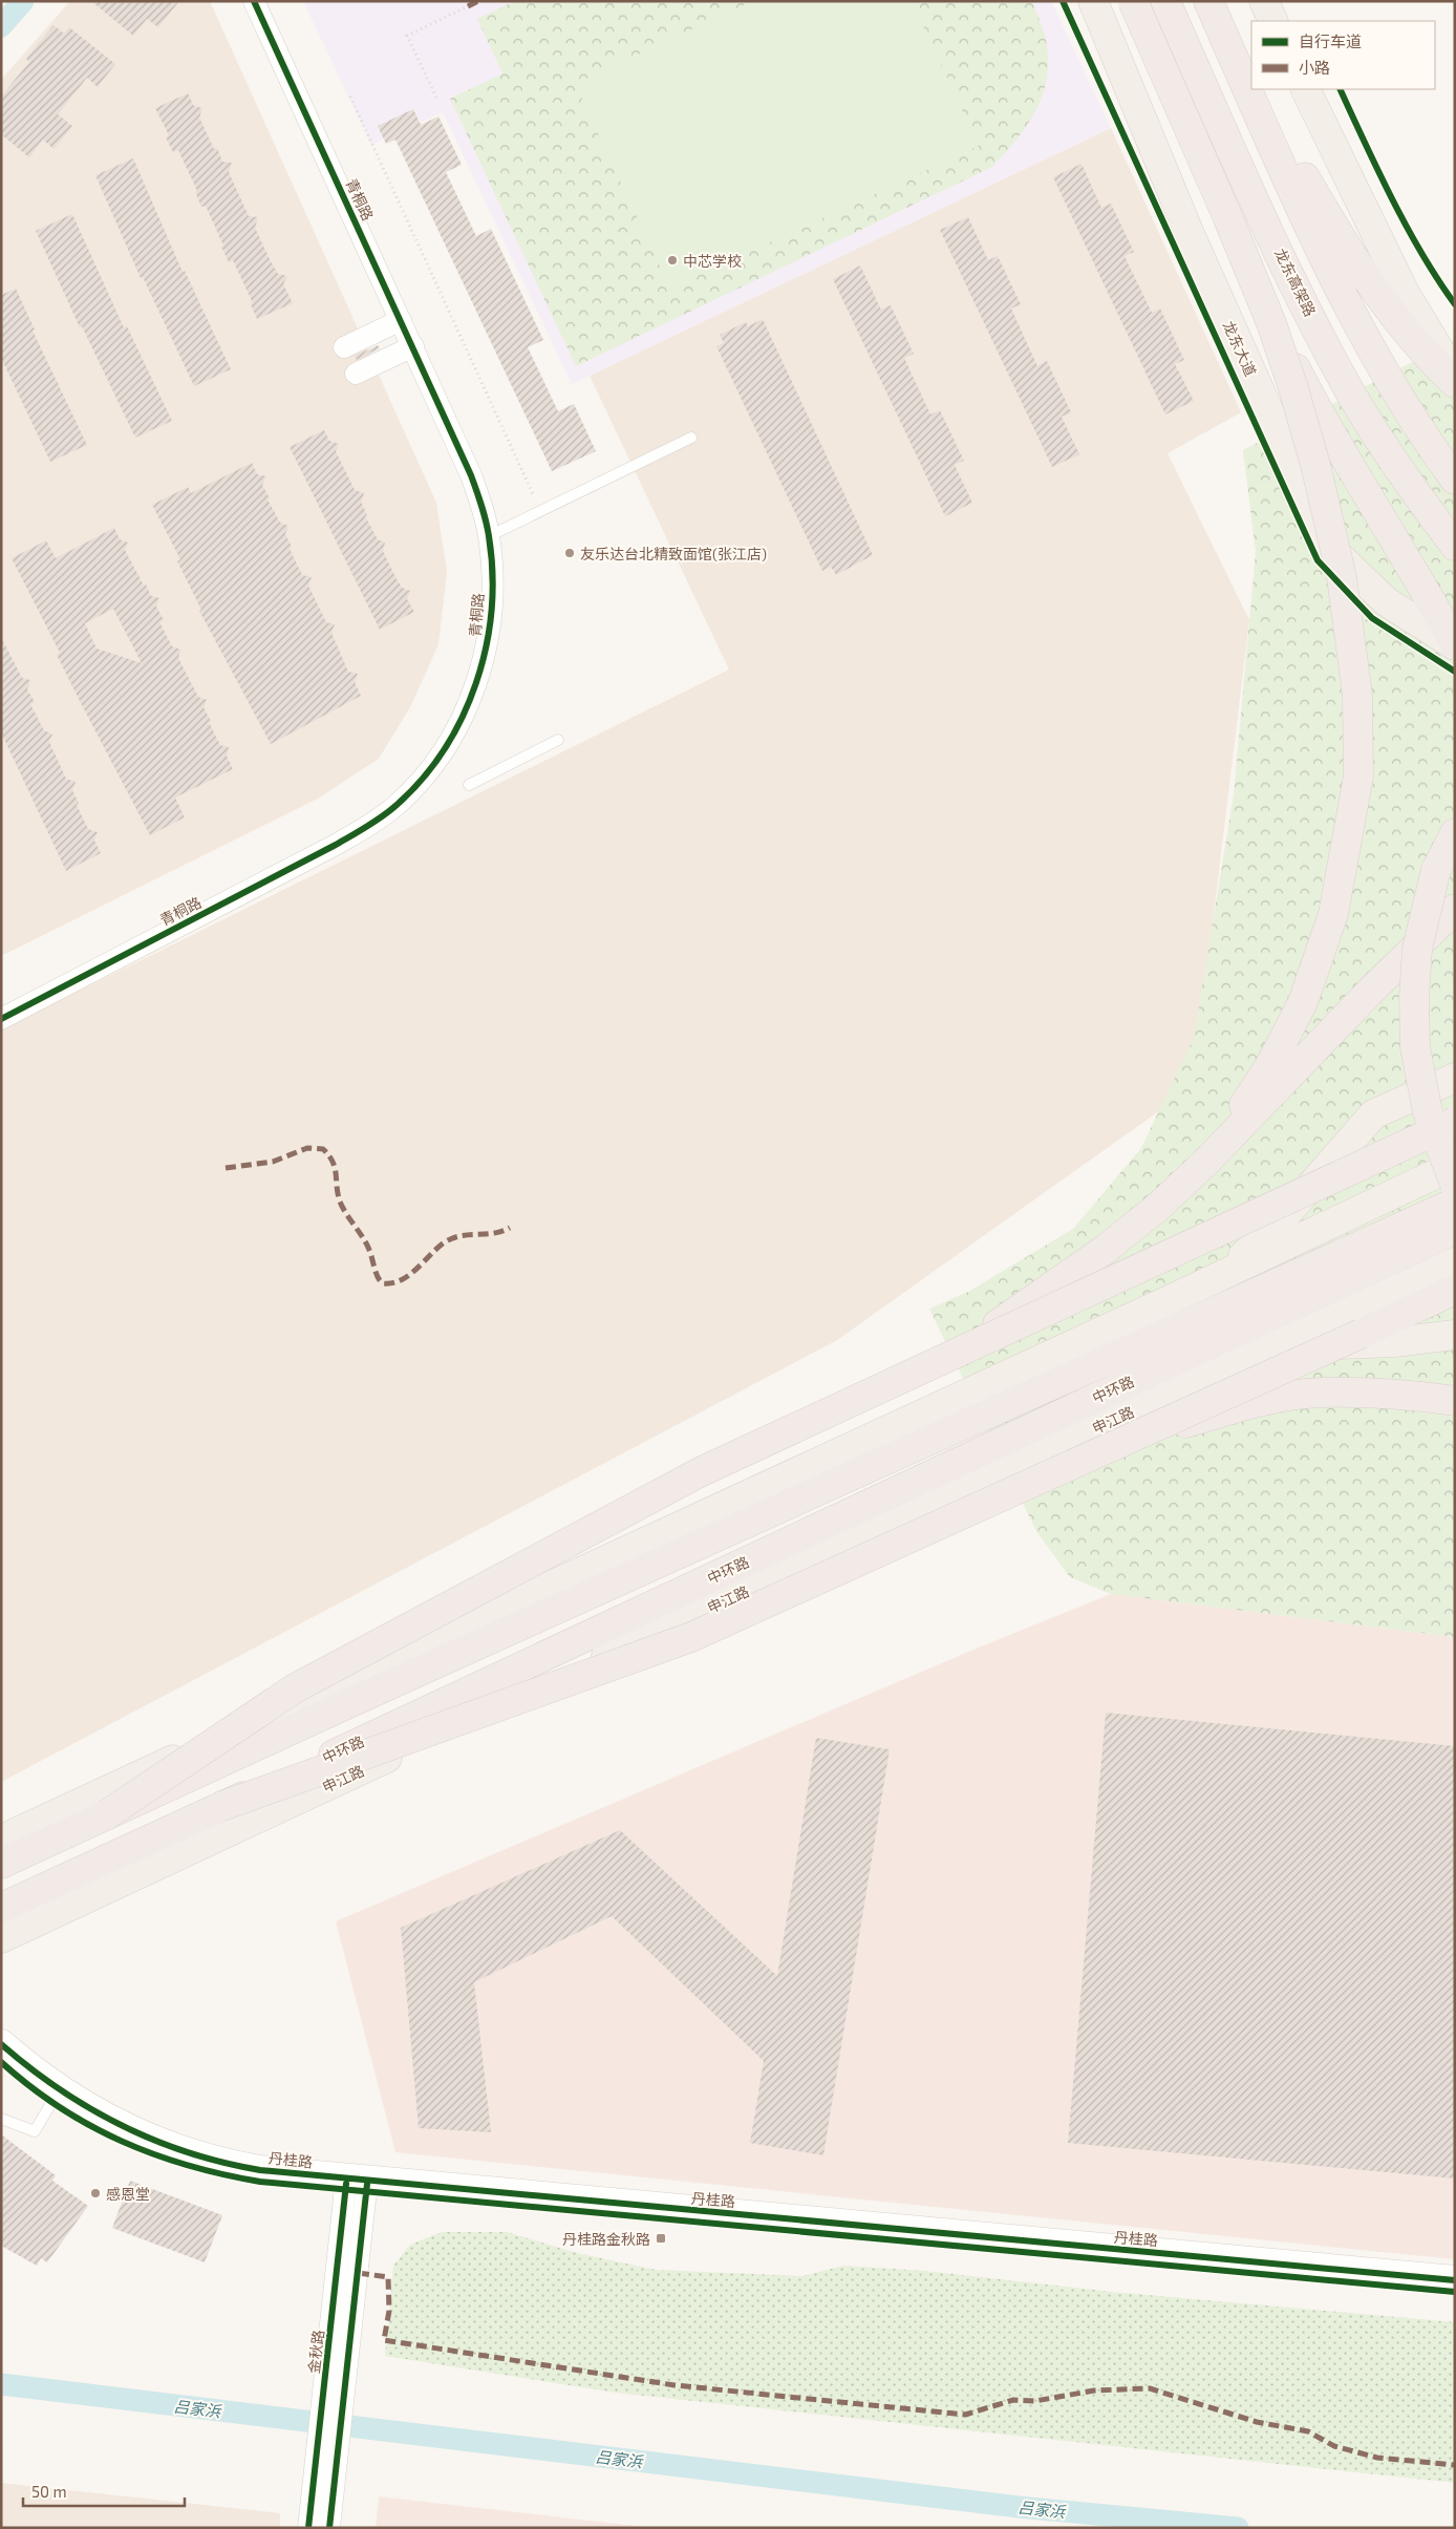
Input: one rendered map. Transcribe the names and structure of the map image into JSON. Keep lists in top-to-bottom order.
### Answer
{
  "streets": {
    "highway": ["龙东高架路", "中环路"],
    "main road": ["龙东大道", "申江路"],
    "street": ["青桐路", "丹桂路", "金秋路"]
  },
  "crossings": [
    ["丹桂路", "金秋路"]
  ],
  "water": ["吕家浜"],
  "places": {
    "other": ["中芯学校", "友乐达台北精致面馆(张江店)", "感恩堂"],
    "transit": ["丹桂路金秋路"]
  },
  "legend": ["自行车道", "小路"],
  "scale_bar": "50 m"
}
